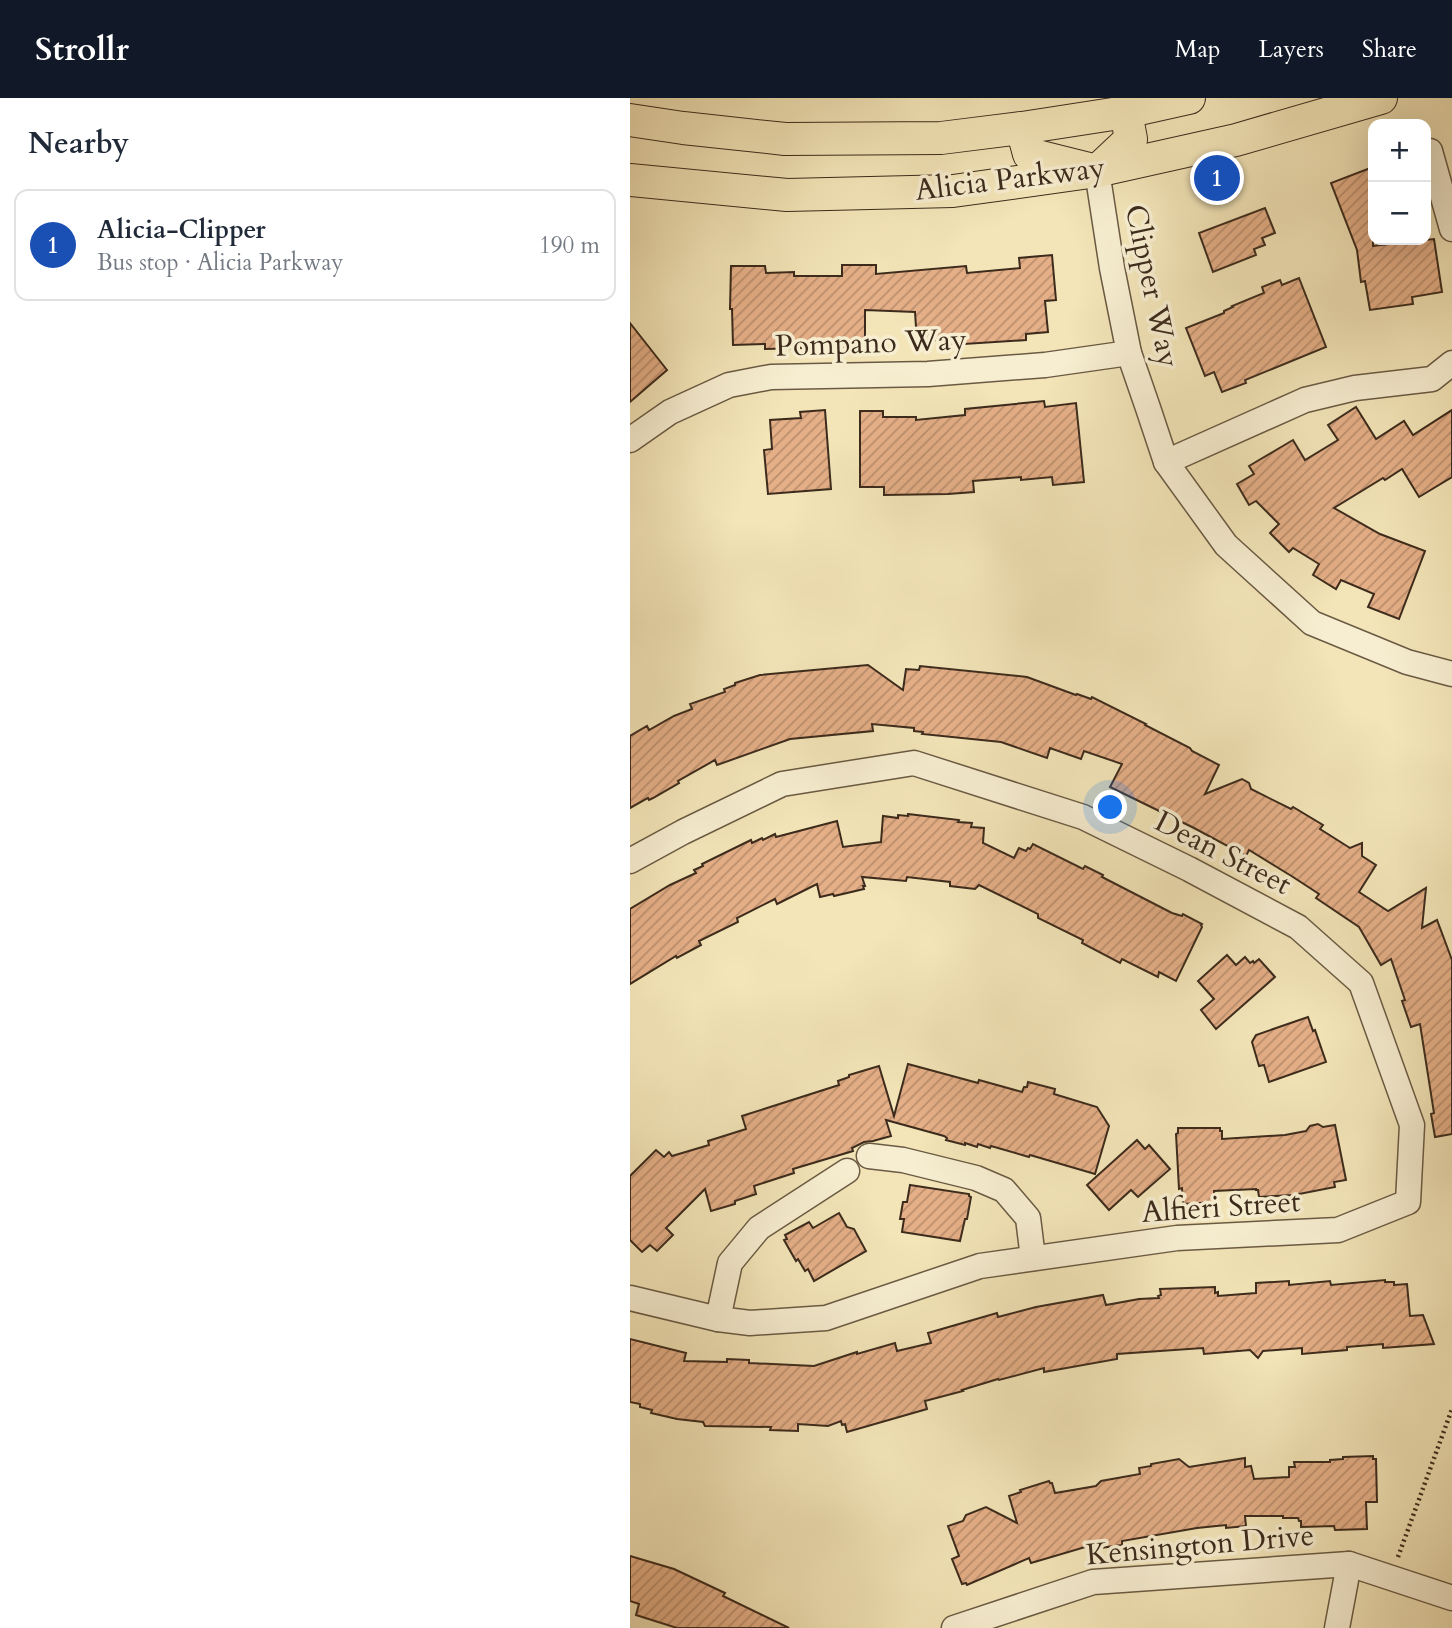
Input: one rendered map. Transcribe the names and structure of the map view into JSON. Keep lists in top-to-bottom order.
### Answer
{
  "streets": {
    "main road": ["Alicia Parkway"],
    "street": [
      "Clipper Way",
      "Pompano Way",
      "Dean Street",
      "Alfieri Street",
      "Kensington Drive"
    ]
  },
  "crossings": [
    ["Alicia Parkway", "Clipper Way"],
    ["Clipper Way", "Pompano Way"],
    ["Dean Street", "Alfieri Street"]
  ],
  "page": {
    "header": "Strollr",
    "nav": ["Map", "Layers", "Share"],
    "heading": "Nearby",
    "map_buttons": ["+", "−"],
    "pins": "1",
    "list": [
      {
        "mark": "1",
        "name": "Alicia-Clipper",
        "note": "Bus stop · Alicia Parkway",
        "value": "190 m"
      }
    ]
  }
}
